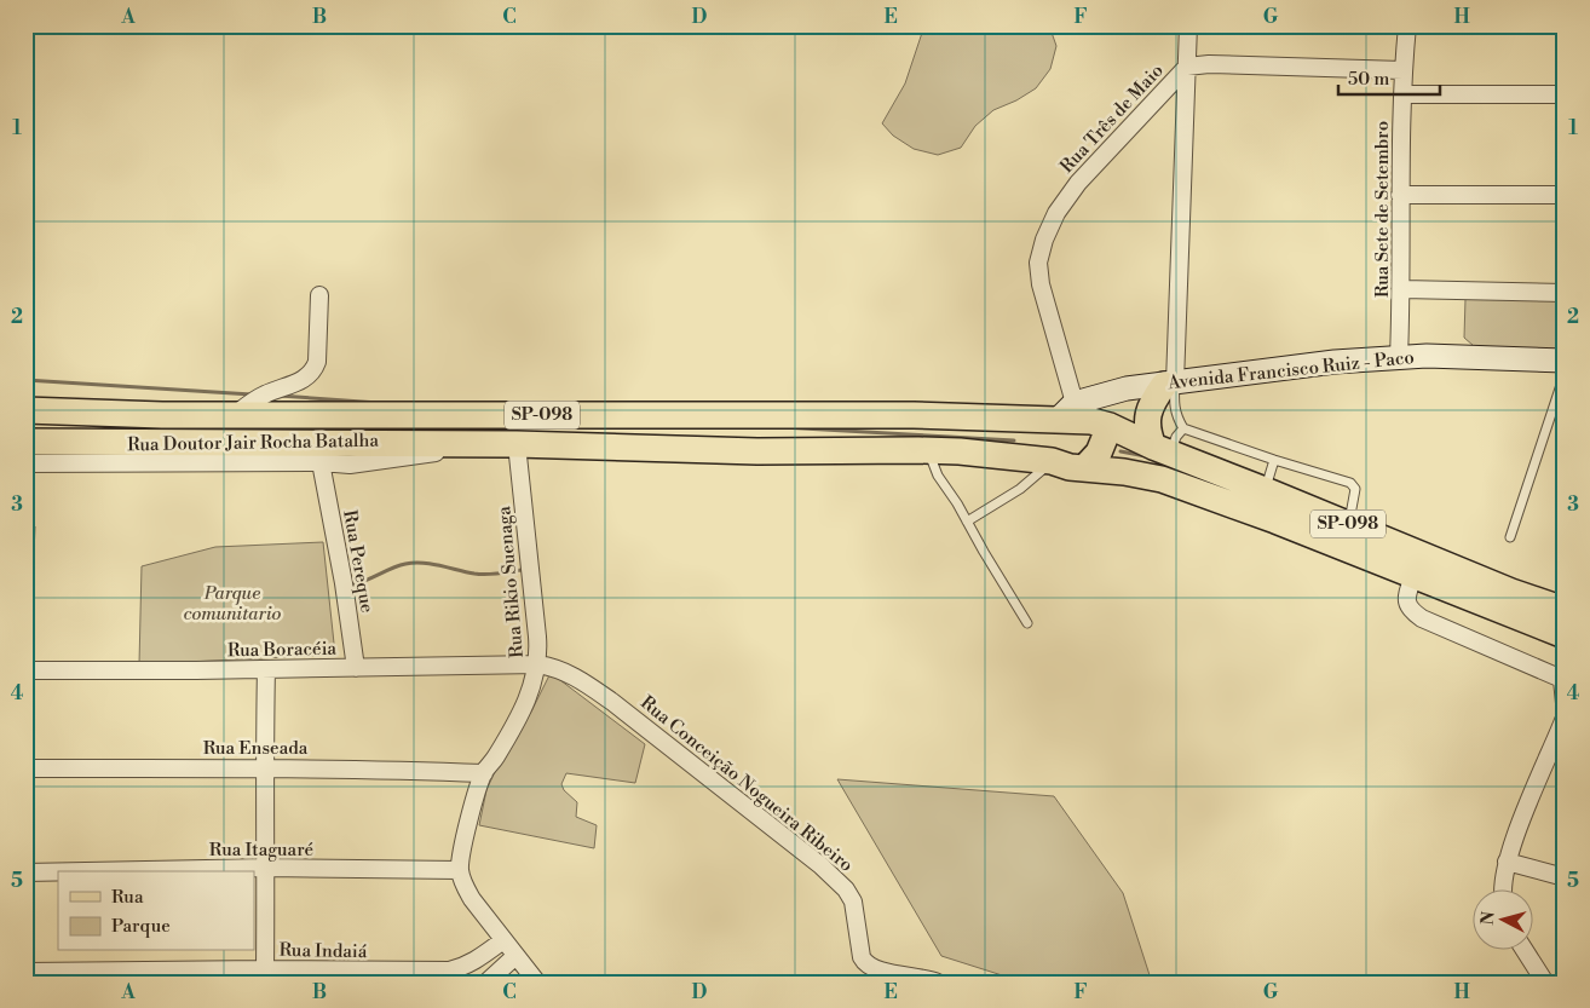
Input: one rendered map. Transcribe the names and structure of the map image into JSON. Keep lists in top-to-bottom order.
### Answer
{
  "streets": {
    "main road": ["SP-098"],
    "street": [
      "Rua Três de Maio",
      "Rua Sete de Setembro",
      "Avenida Francisco Ruiz - Paco",
      "Rua Doutor Jair Rocha Batalha",
      "Rua Pereque",
      "Rua Rikio Suenaga",
      "Rua Boracéia",
      "Rua Enseada",
      "Rua Conceição Nogueira Ribeiro",
      "Rua Itaguaré",
      "Rua Indaiá"
    ]
  },
  "crossings": [
    ["Rua Três de Maio", "Rua Sete de Setembro"],
    ["Rua Três de Maio", "Avenida Francisco Ruiz - Paco"],
    ["Rua Três de Maio", "SP-098"],
    ["Rua Sete de Setembro", "Avenida Francisco Ruiz - Paco"],
    ["Avenida Francisco Ruiz - Paco", "SP-098"],
    ["SP-098", "Rua Doutor Jair Rocha Batalha"],
    ["SP-098", "Rua Rikio Suenaga"],
    ["Rua Doutor Jair Rocha Batalha", "Rua Pereque"],
    ["Rua Pereque", "Rua Boracéia"],
    ["Rua Rikio Suenaga", "Rua Boracéia"],
    ["Rua Rikio Suenaga", "Rua Enseada"],
    ["Rua Rikio Suenaga", "Rua Conceição Nogueira Ribeiro"],
    ["Rua Rikio Suenaga", "Rua Itaguaré"],
    ["Rua Rikio Suenaga", "Rua Indaiá"],
    ["Rua Boracéia", "Rua Conceição Nogueira Ribeiro"]
  ],
  "parks": ["Parque comunitario"],
  "legend": ["Rua", "Parque"],
  "scale_bar": "50 m",
  "north": "left",
  "grid": {
    "columns": [
      "A",
      "B",
      "C",
      "D",
      "E",
      "F",
      "G",
      "H"
    ],
    "rows": [
      "1",
      "2",
      "3",
      "4",
      "5"
    ]
  }
}
